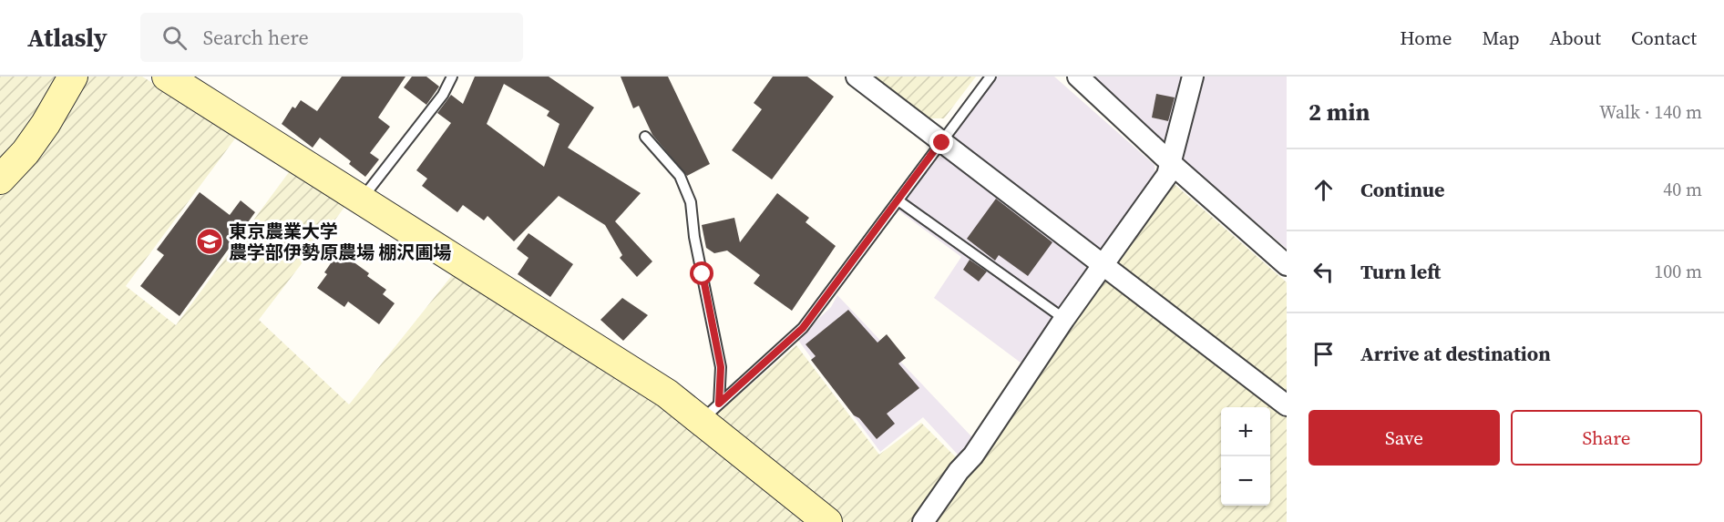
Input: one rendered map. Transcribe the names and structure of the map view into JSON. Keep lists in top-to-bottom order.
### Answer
{
  "places": {
    "school or university": ["東京農業大学 農学部伊勢原農場 棚沢圃場"]
  },
  "page": {
    "header": "Atlasly",
    "search": "Search here",
    "nav": [
      "Home",
      "Map",
      "About",
      "Contact"
    ],
    "heading": ["2 min", "Walk · 140 m"],
    "list": [
      ["Continue", "40 m"],
      ["Turn left", "100 m"],
      "Arrive at destination"
    ],
    "buttons": ["Save", "Share"],
    "map_buttons": ["+", "−"]
  }
}
